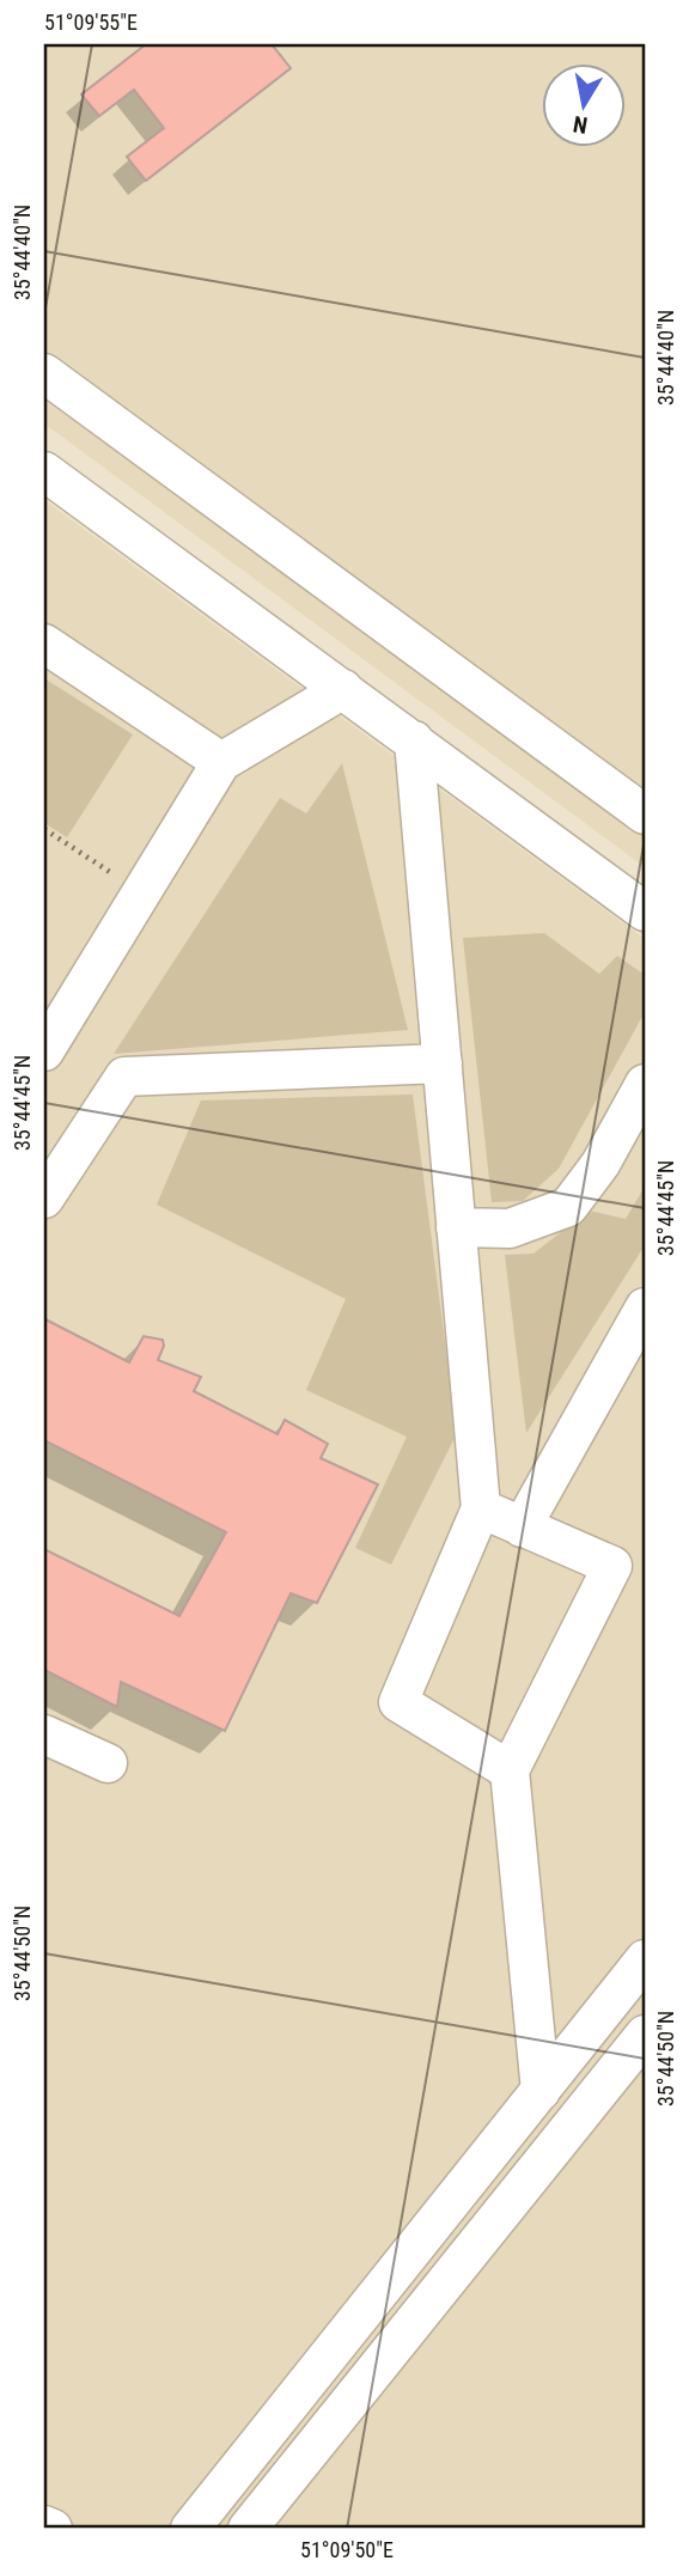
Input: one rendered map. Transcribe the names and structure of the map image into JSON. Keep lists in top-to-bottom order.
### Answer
{
  "north": "bottom",
  "coordinates": [
    "51°09'55\"E",
    "35°44'40\"N",
    "35°44'45\"N",
    "35°44'50\"N",
    "51°09'50\"E"
  ]
}
